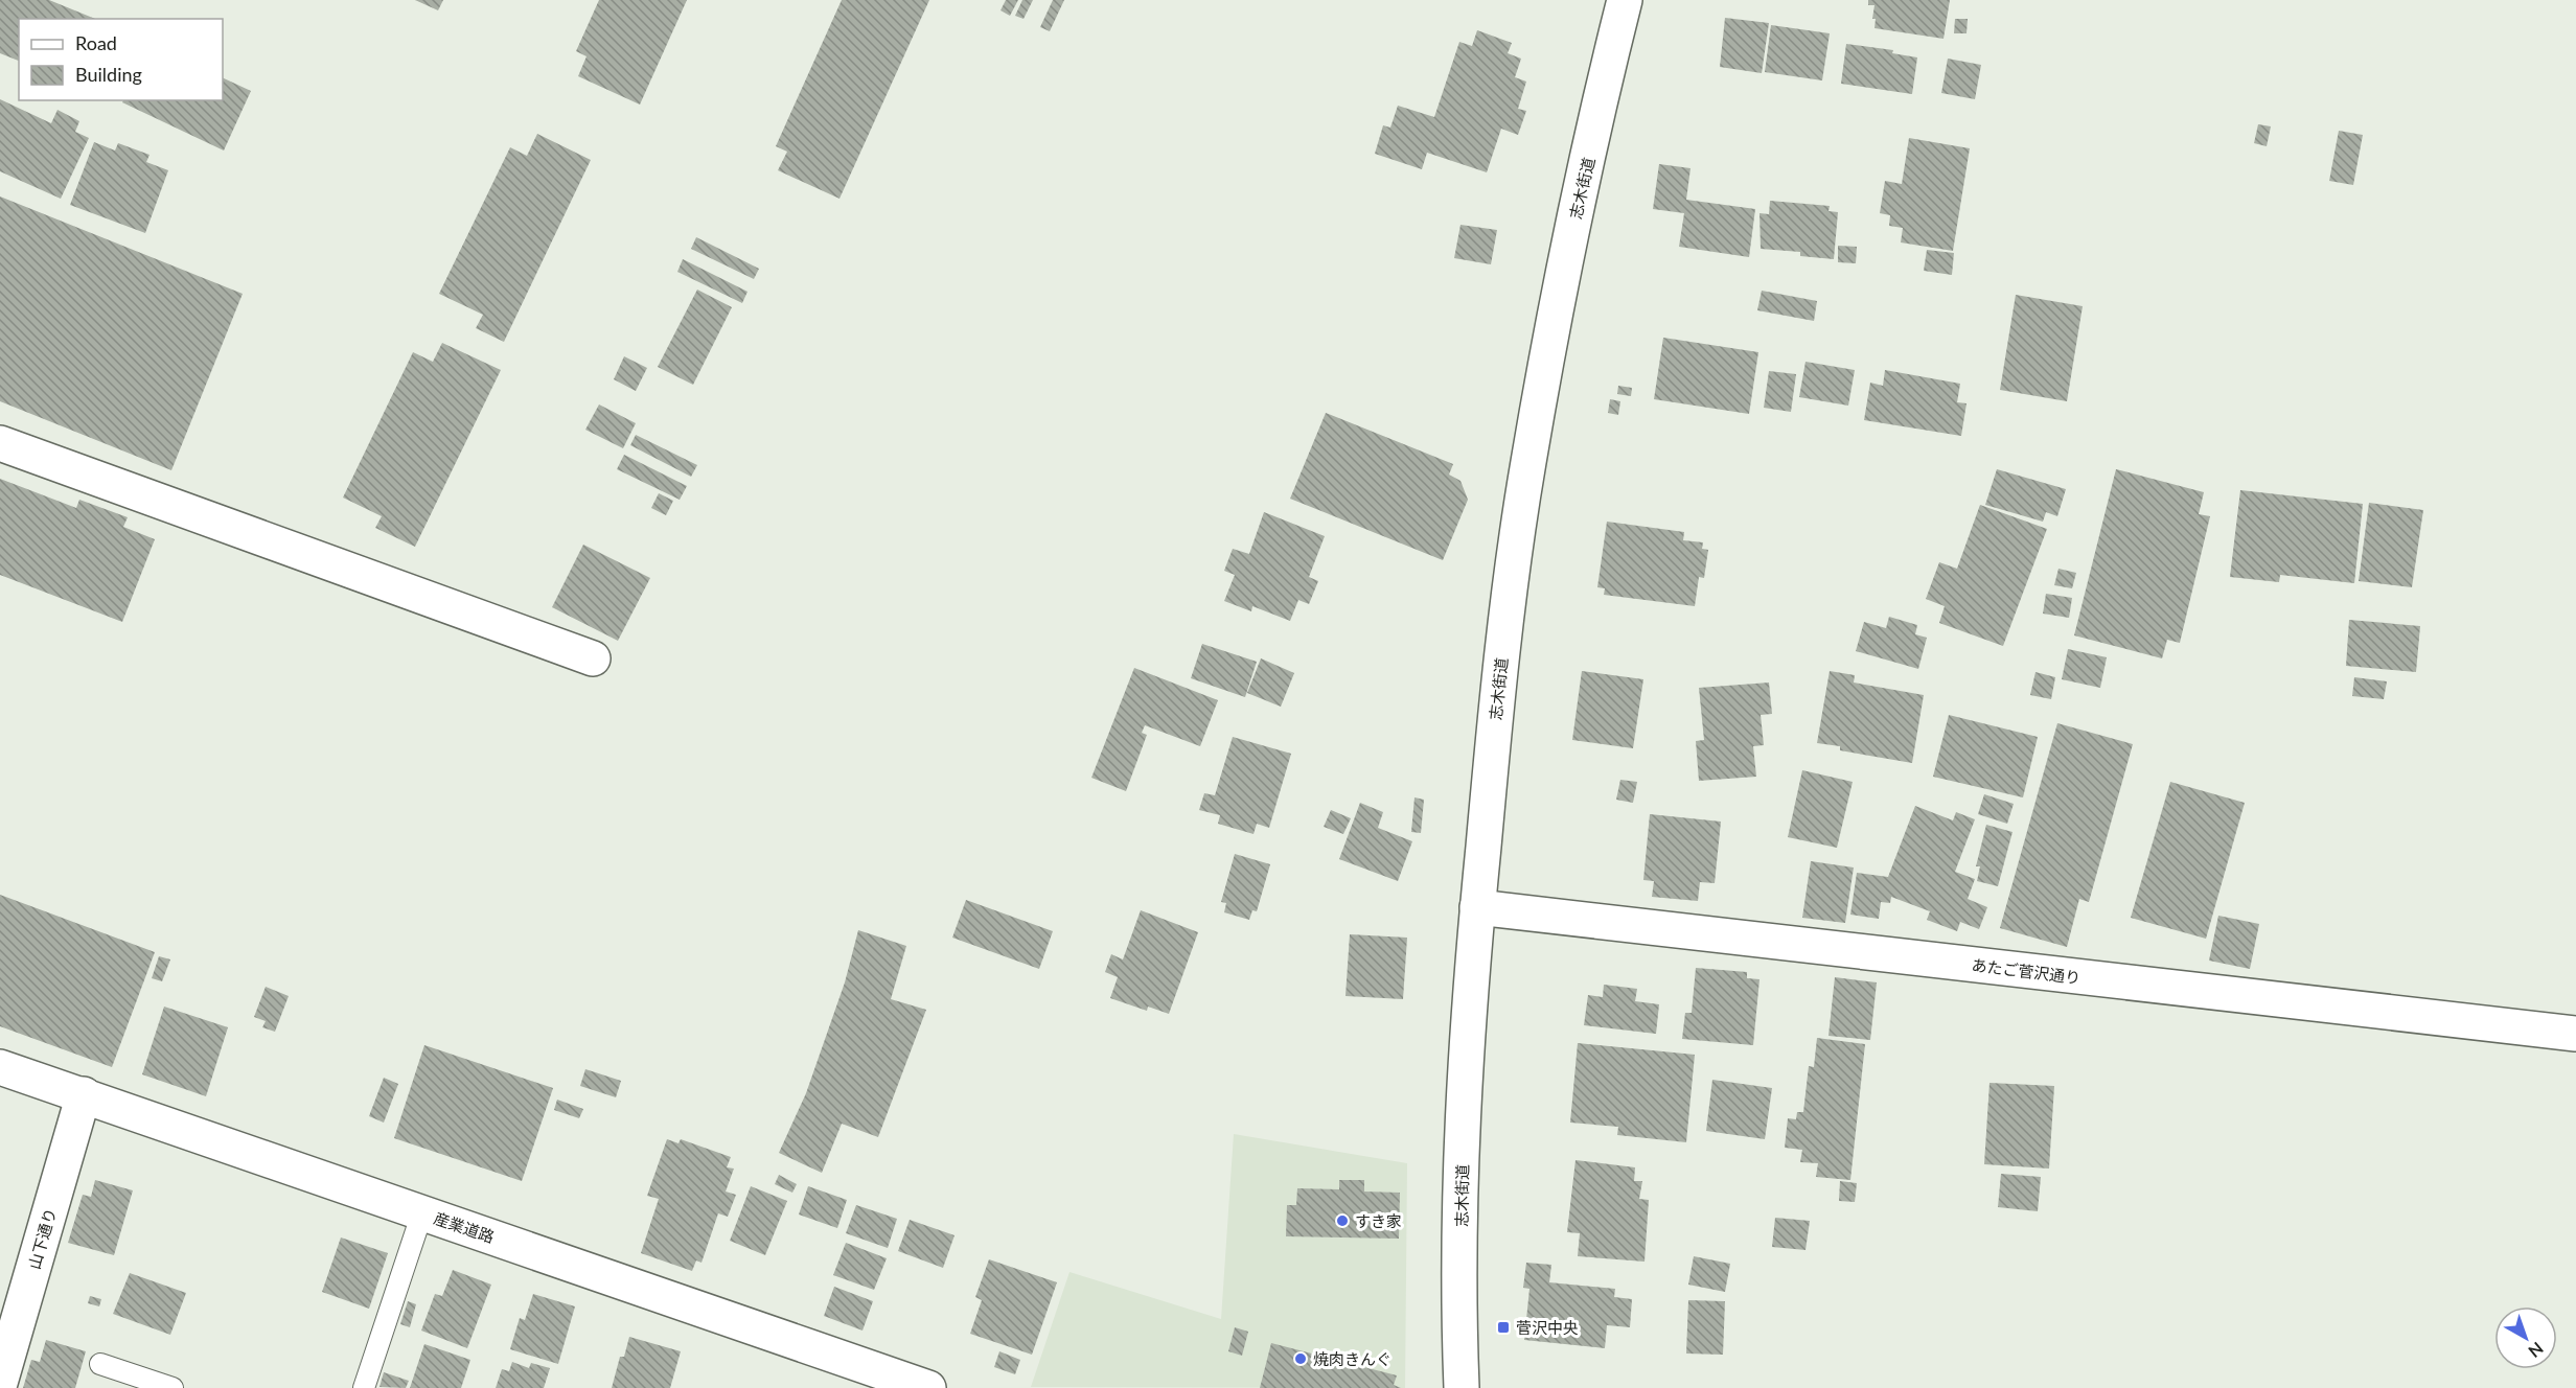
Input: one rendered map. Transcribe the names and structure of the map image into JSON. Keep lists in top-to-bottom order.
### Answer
{
  "streets": {
    "street": [
      "志木街道",
      "あたご菅沢通り",
      "産業道路",
      "山下通り"
    ]
  },
  "crossings": [
    ["志木街道", "あたご菅沢通り"],
    ["産業道路", "山下通り"]
  ],
  "places": {
    "other": ["すき家", "焼肉きんぐ"],
    "transit": ["菅沢中央"]
  },
  "legend": ["Road", "Building"],
  "north": "bottom right"
}
